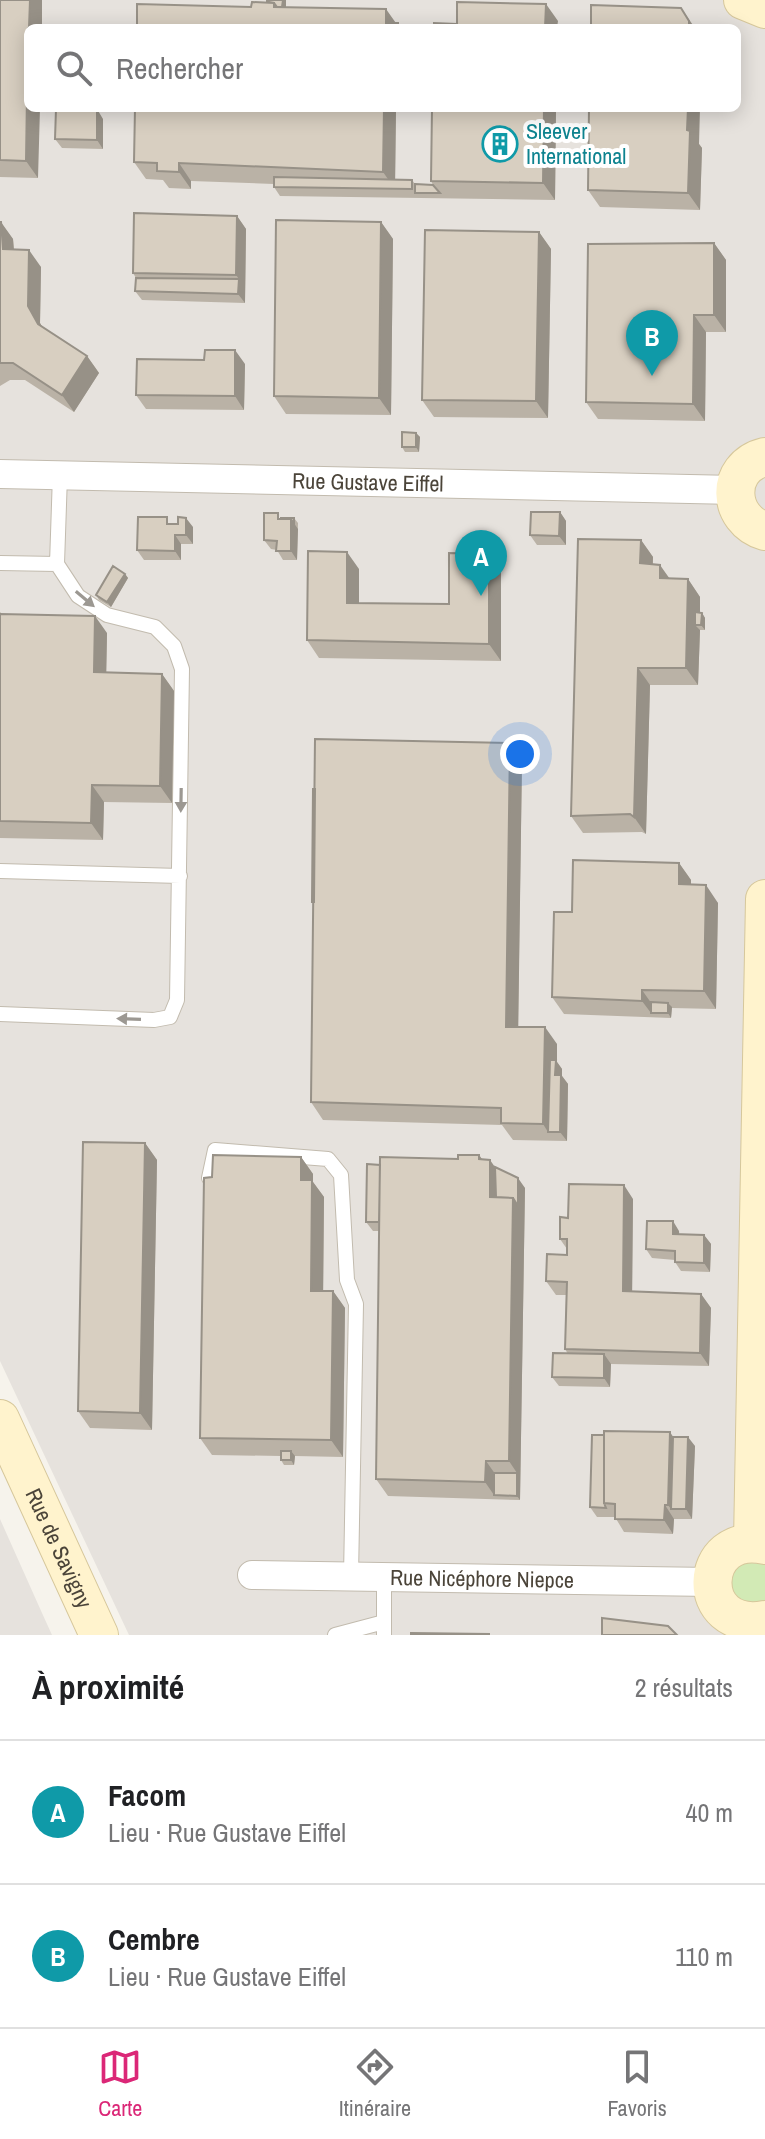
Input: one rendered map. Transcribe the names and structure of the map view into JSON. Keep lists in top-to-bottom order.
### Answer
{
  "streets": {
    "main road": ["Rue de Savigny"],
    "street": ["Rue Gustave Eiffel", "Rue Nicéphore Niepce"]
  },
  "places": {
    "building": ["Sleever International"]
  },
  "page": {
    "search": "Rechercher",
    "pins": ["B", "A"],
    "heading": ["À proximité", "2 résultats"],
    "list": [
      {
        "mark": "A",
        "name": "Facom",
        "note": "Lieu · Rue Gustave Eiffel",
        "value": "40 m"
      },
      {
        "mark": "B",
        "name": "Cembre",
        "note": "Lieu · Rue Gustave Eiffel",
        "value": "110 m"
      }
    ],
    "nav": ["Carte", "Itinéraire", "Favoris"]
  }
}
